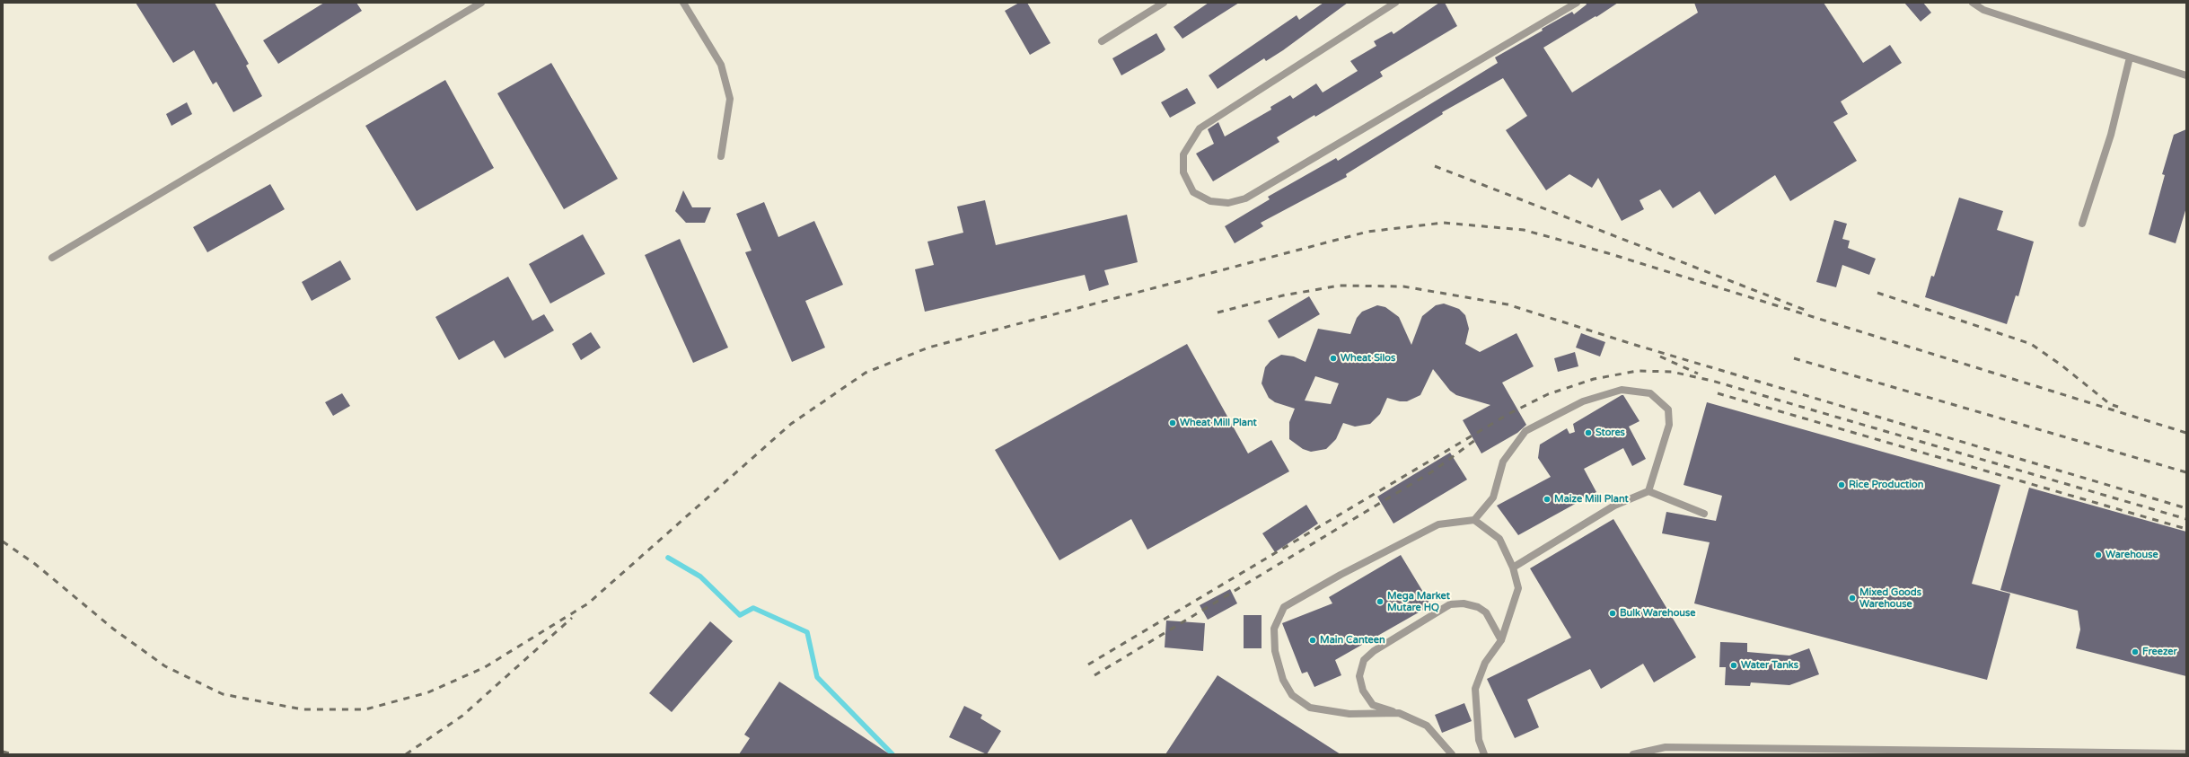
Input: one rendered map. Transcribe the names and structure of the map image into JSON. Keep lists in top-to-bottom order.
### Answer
{
  "places": [
    "Wheat Silos",
    "Wheat Mill Plant",
    "Stores",
    "Rice Production",
    "Maize Mill Plant",
    "Warehouse",
    "Mixed Goods Warehouse",
    "Mega Market Mutare HQ",
    "Bulk Warehouse",
    "Main Canteen",
    "Freezer",
    "Water Tanks"
  ]
}
